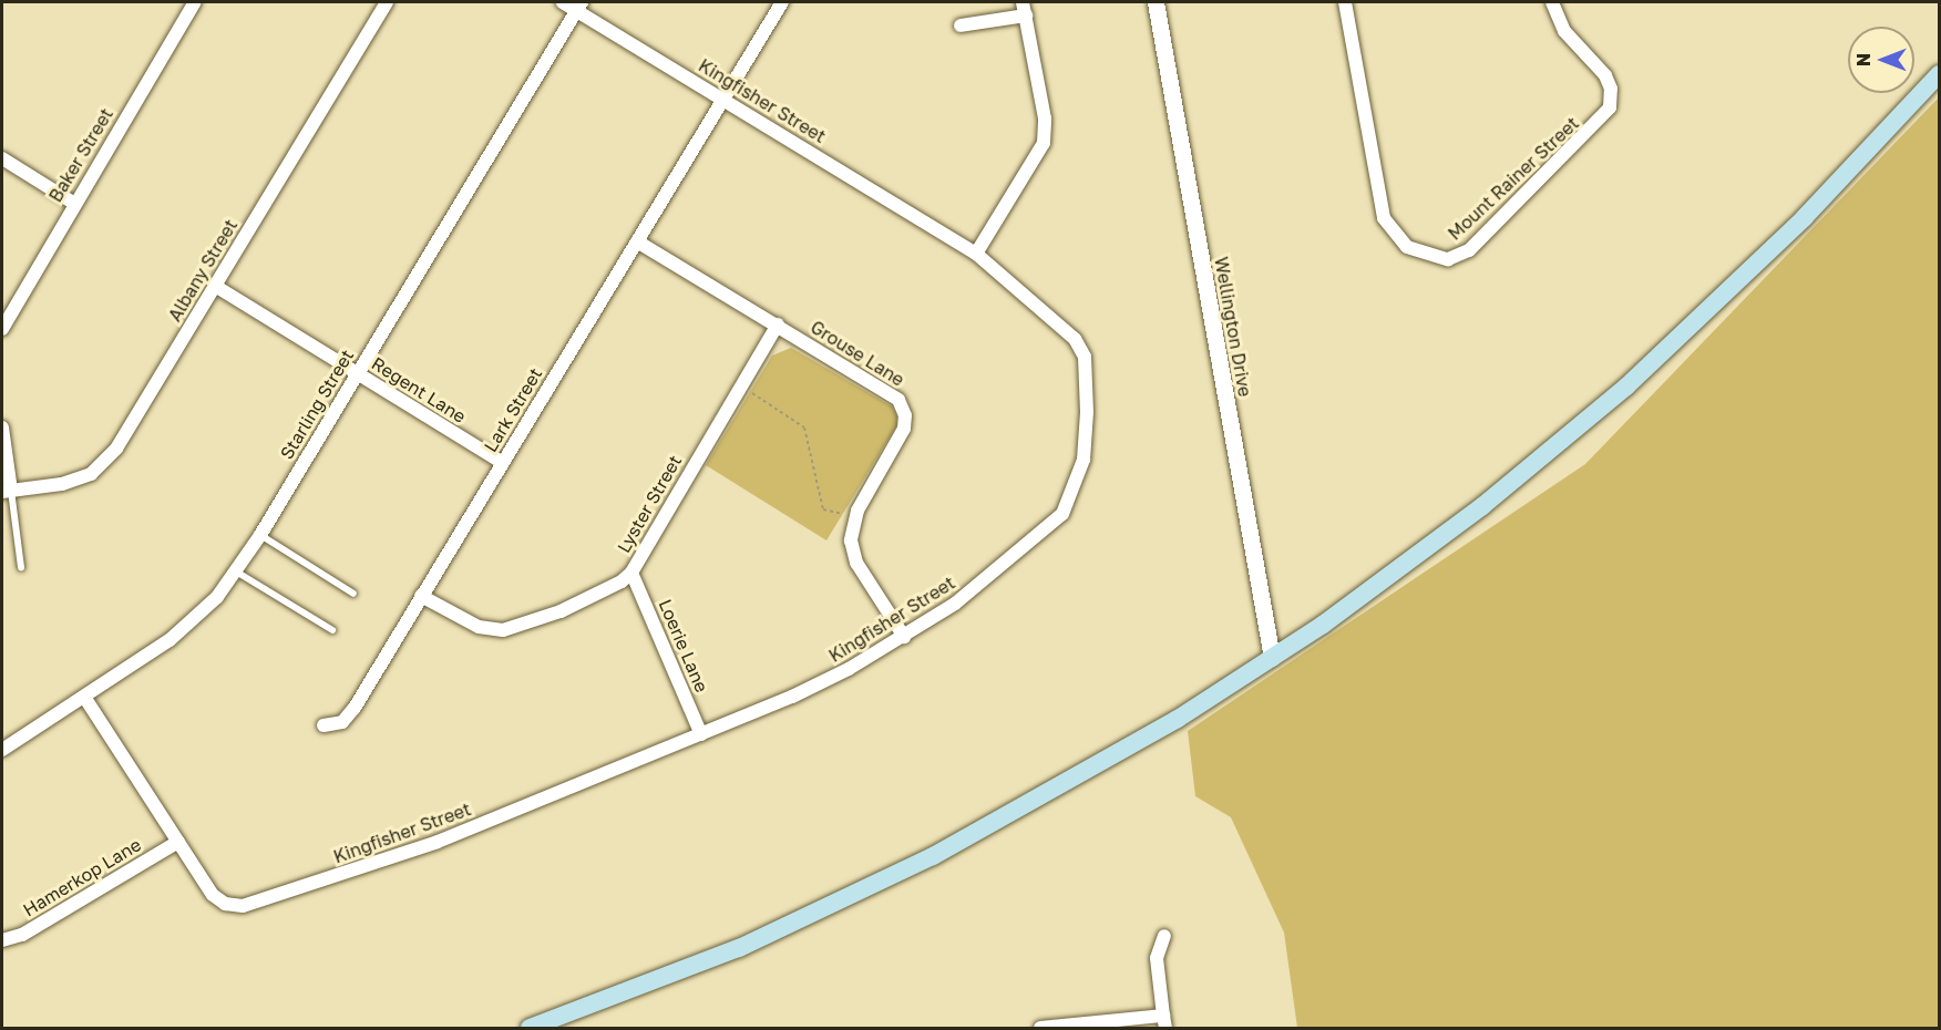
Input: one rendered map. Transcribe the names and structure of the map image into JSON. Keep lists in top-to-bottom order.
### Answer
{
  "streets": {
    "street": [
      "Kingfisher Street",
      "Baker Street",
      "Mount Rainer Street",
      "Albany Street",
      "Wellington Drive",
      "Grouse Lane",
      "Regent Lane",
      "Starling Street",
      "Lark Street",
      "Lyster Street",
      "Loerie Lane",
      "Hamerkop Lane"
    ]
  },
  "crossings": [
    ["Kingfisher Street", "Grouse Lane"],
    ["Kingfisher Street", "Starling Street"],
    ["Kingfisher Street", "Lark Street"],
    ["Kingfisher Street", "Loerie Lane"],
    ["Kingfisher Street", "Hamerkop Lane"],
    ["Albany Street", "Regent Lane"],
    ["Grouse Lane", "Lark Street"],
    ["Grouse Lane", "Lyster Street"],
    ["Regent Lane", "Starling Street"],
    ["Regent Lane", "Lark Street"],
    ["Lark Street", "Lyster Street"],
    ["Lyster Street", "Loerie Lane"]
  ],
  "north": "left"
}
